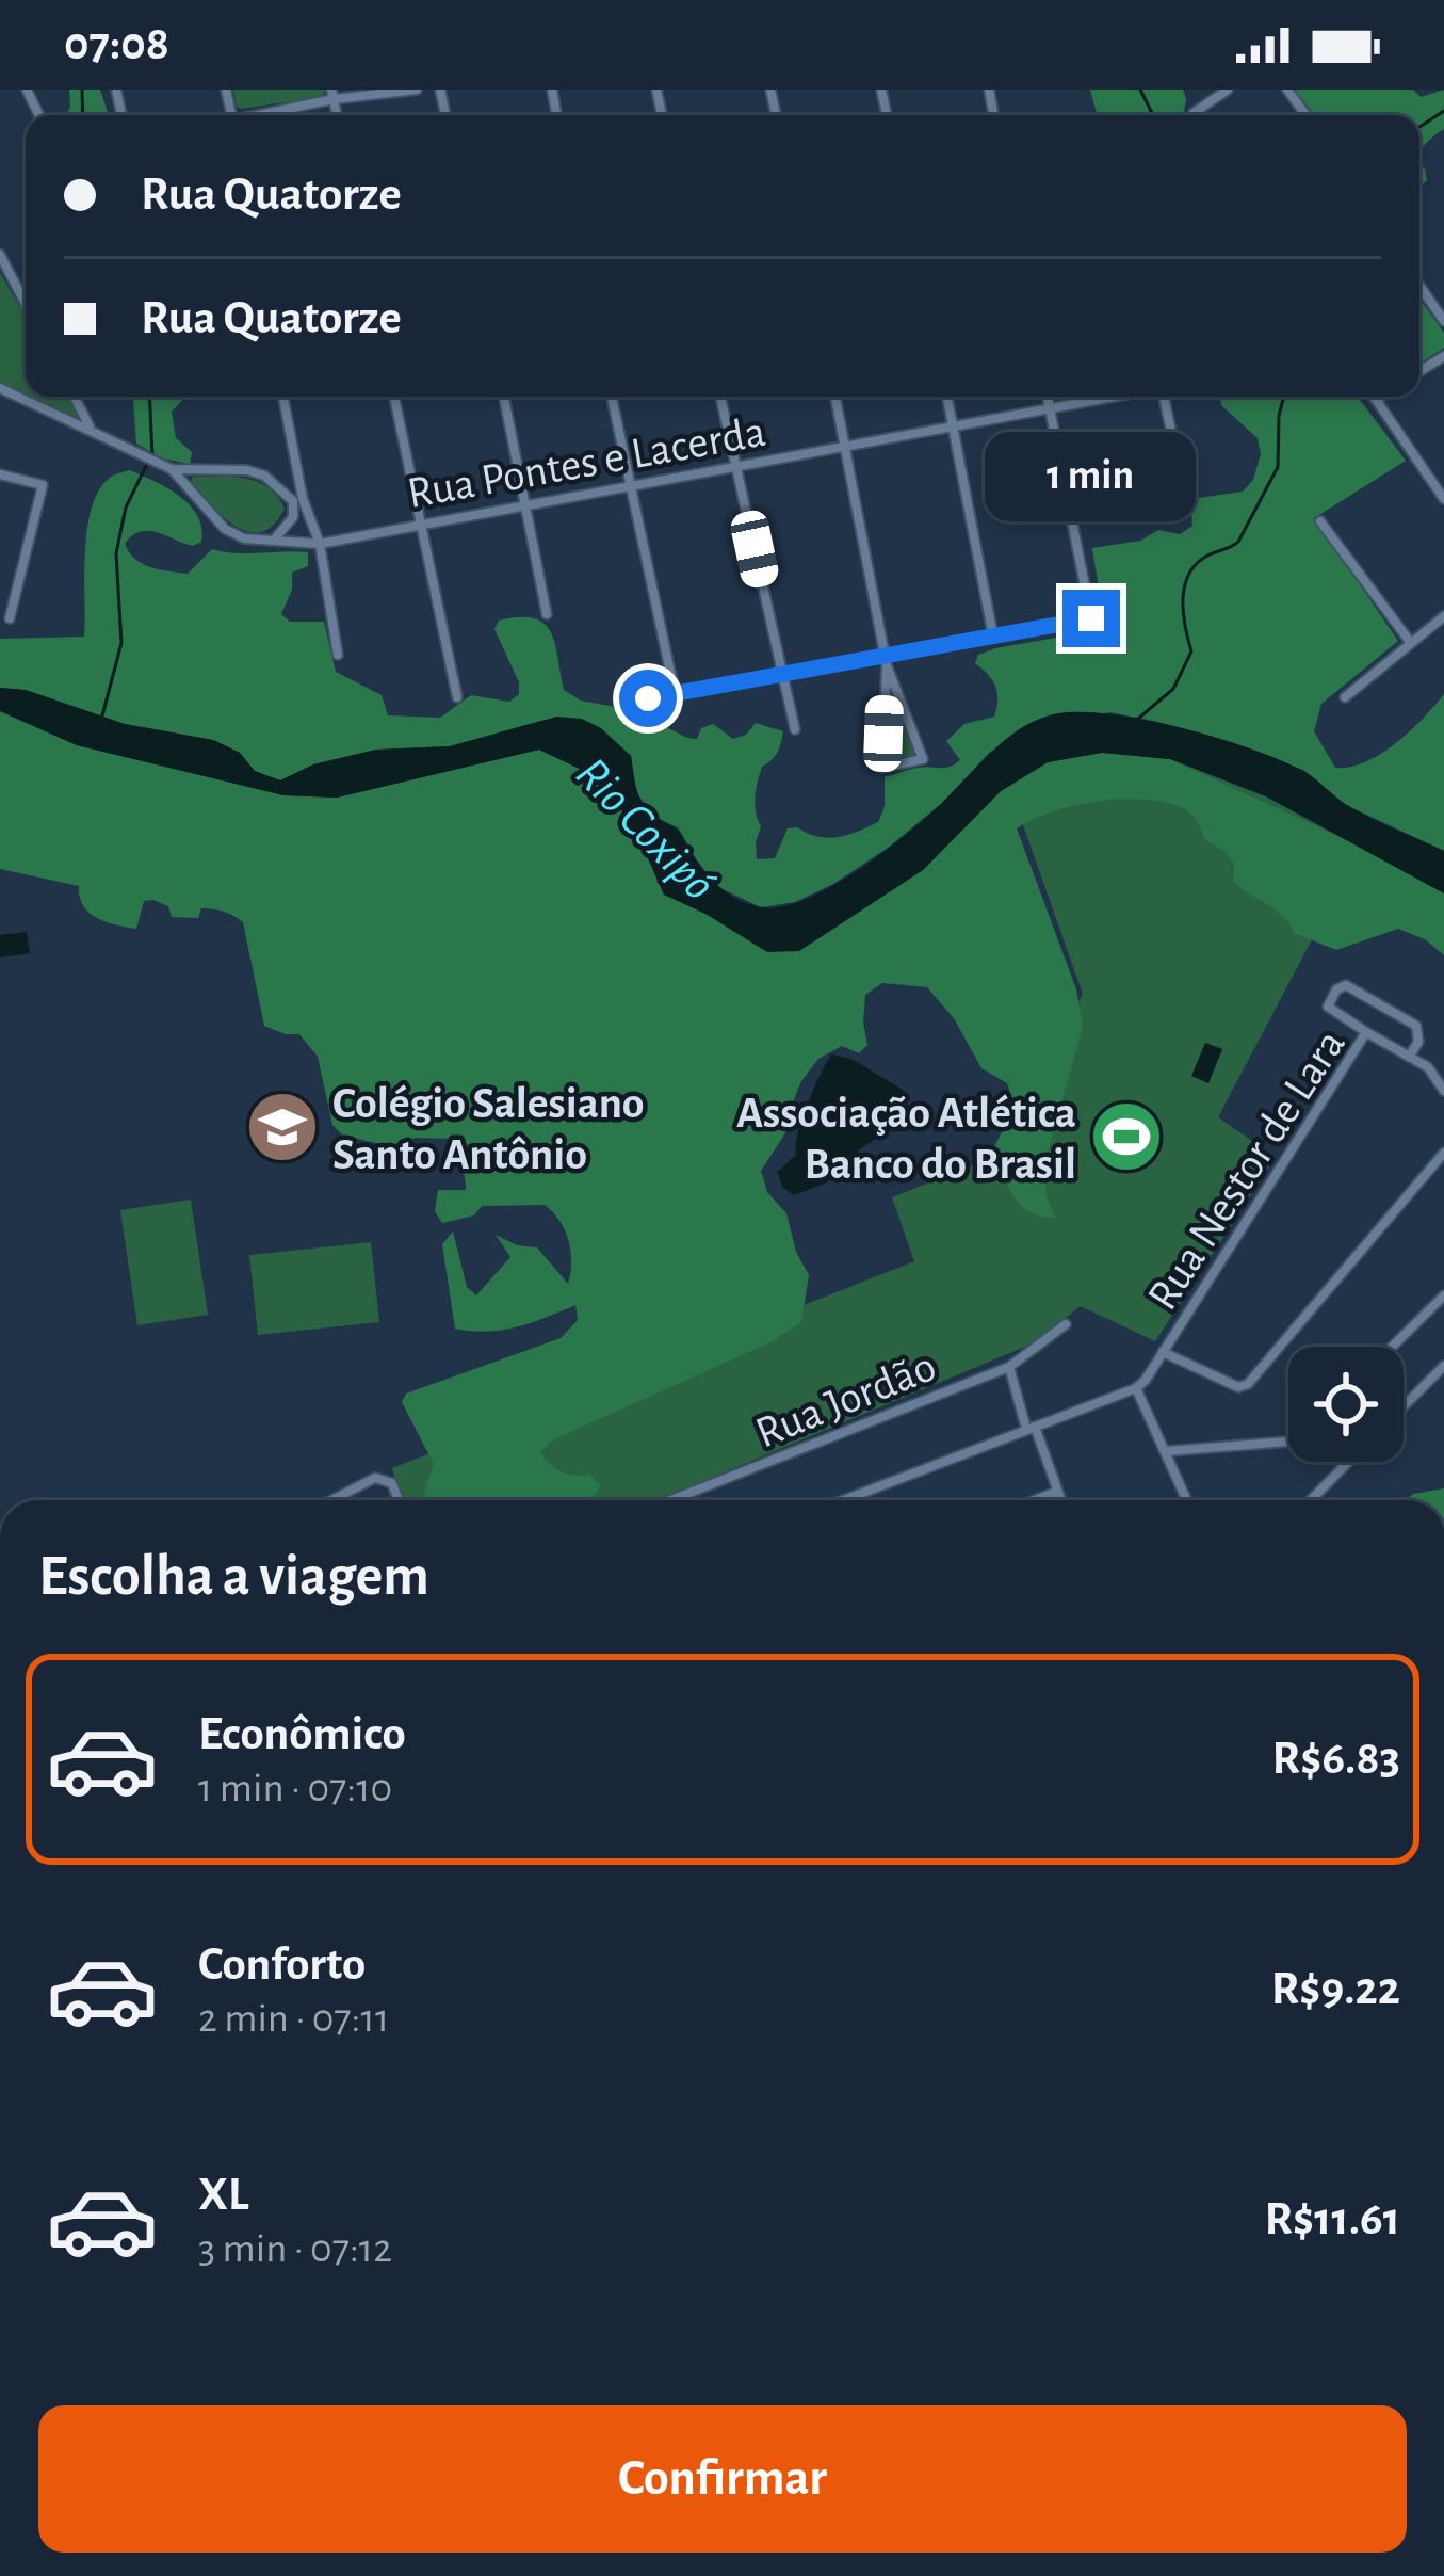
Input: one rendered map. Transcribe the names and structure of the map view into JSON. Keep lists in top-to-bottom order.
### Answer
{
  "streets": {
    "street": ["Rua Pontes e Lacerda", "Rua Nestor de Lara", "Rua Jordão"]
  },
  "water": ["Rio Coxipó"],
  "places": {
    "school or university": ["Colégio Salesiano Santo Antônio"],
    "sports": ["Associação Atlética Banco do Brasil"]
  },
  "page": {
    "status": "07:08",
    "banner": ["Rua Quatorze", "Rua Quatorze"],
    "bubble": "1 min",
    "heading": "Escolha a viagem",
    "list": [
      {
        "name": "Econômico",
        "note": "1 min · 07:10",
        "value": "R$6.83"
      },
      {
        "name": "Conforto",
        "note": "2 min · 07:11",
        "value": "R$9.22"
      },
      {
        "name": "XL",
        "note": "3 min · 07:12",
        "value": "R$11.61"
      }
    ],
    "buttons": "Confirmar"
  }
}
